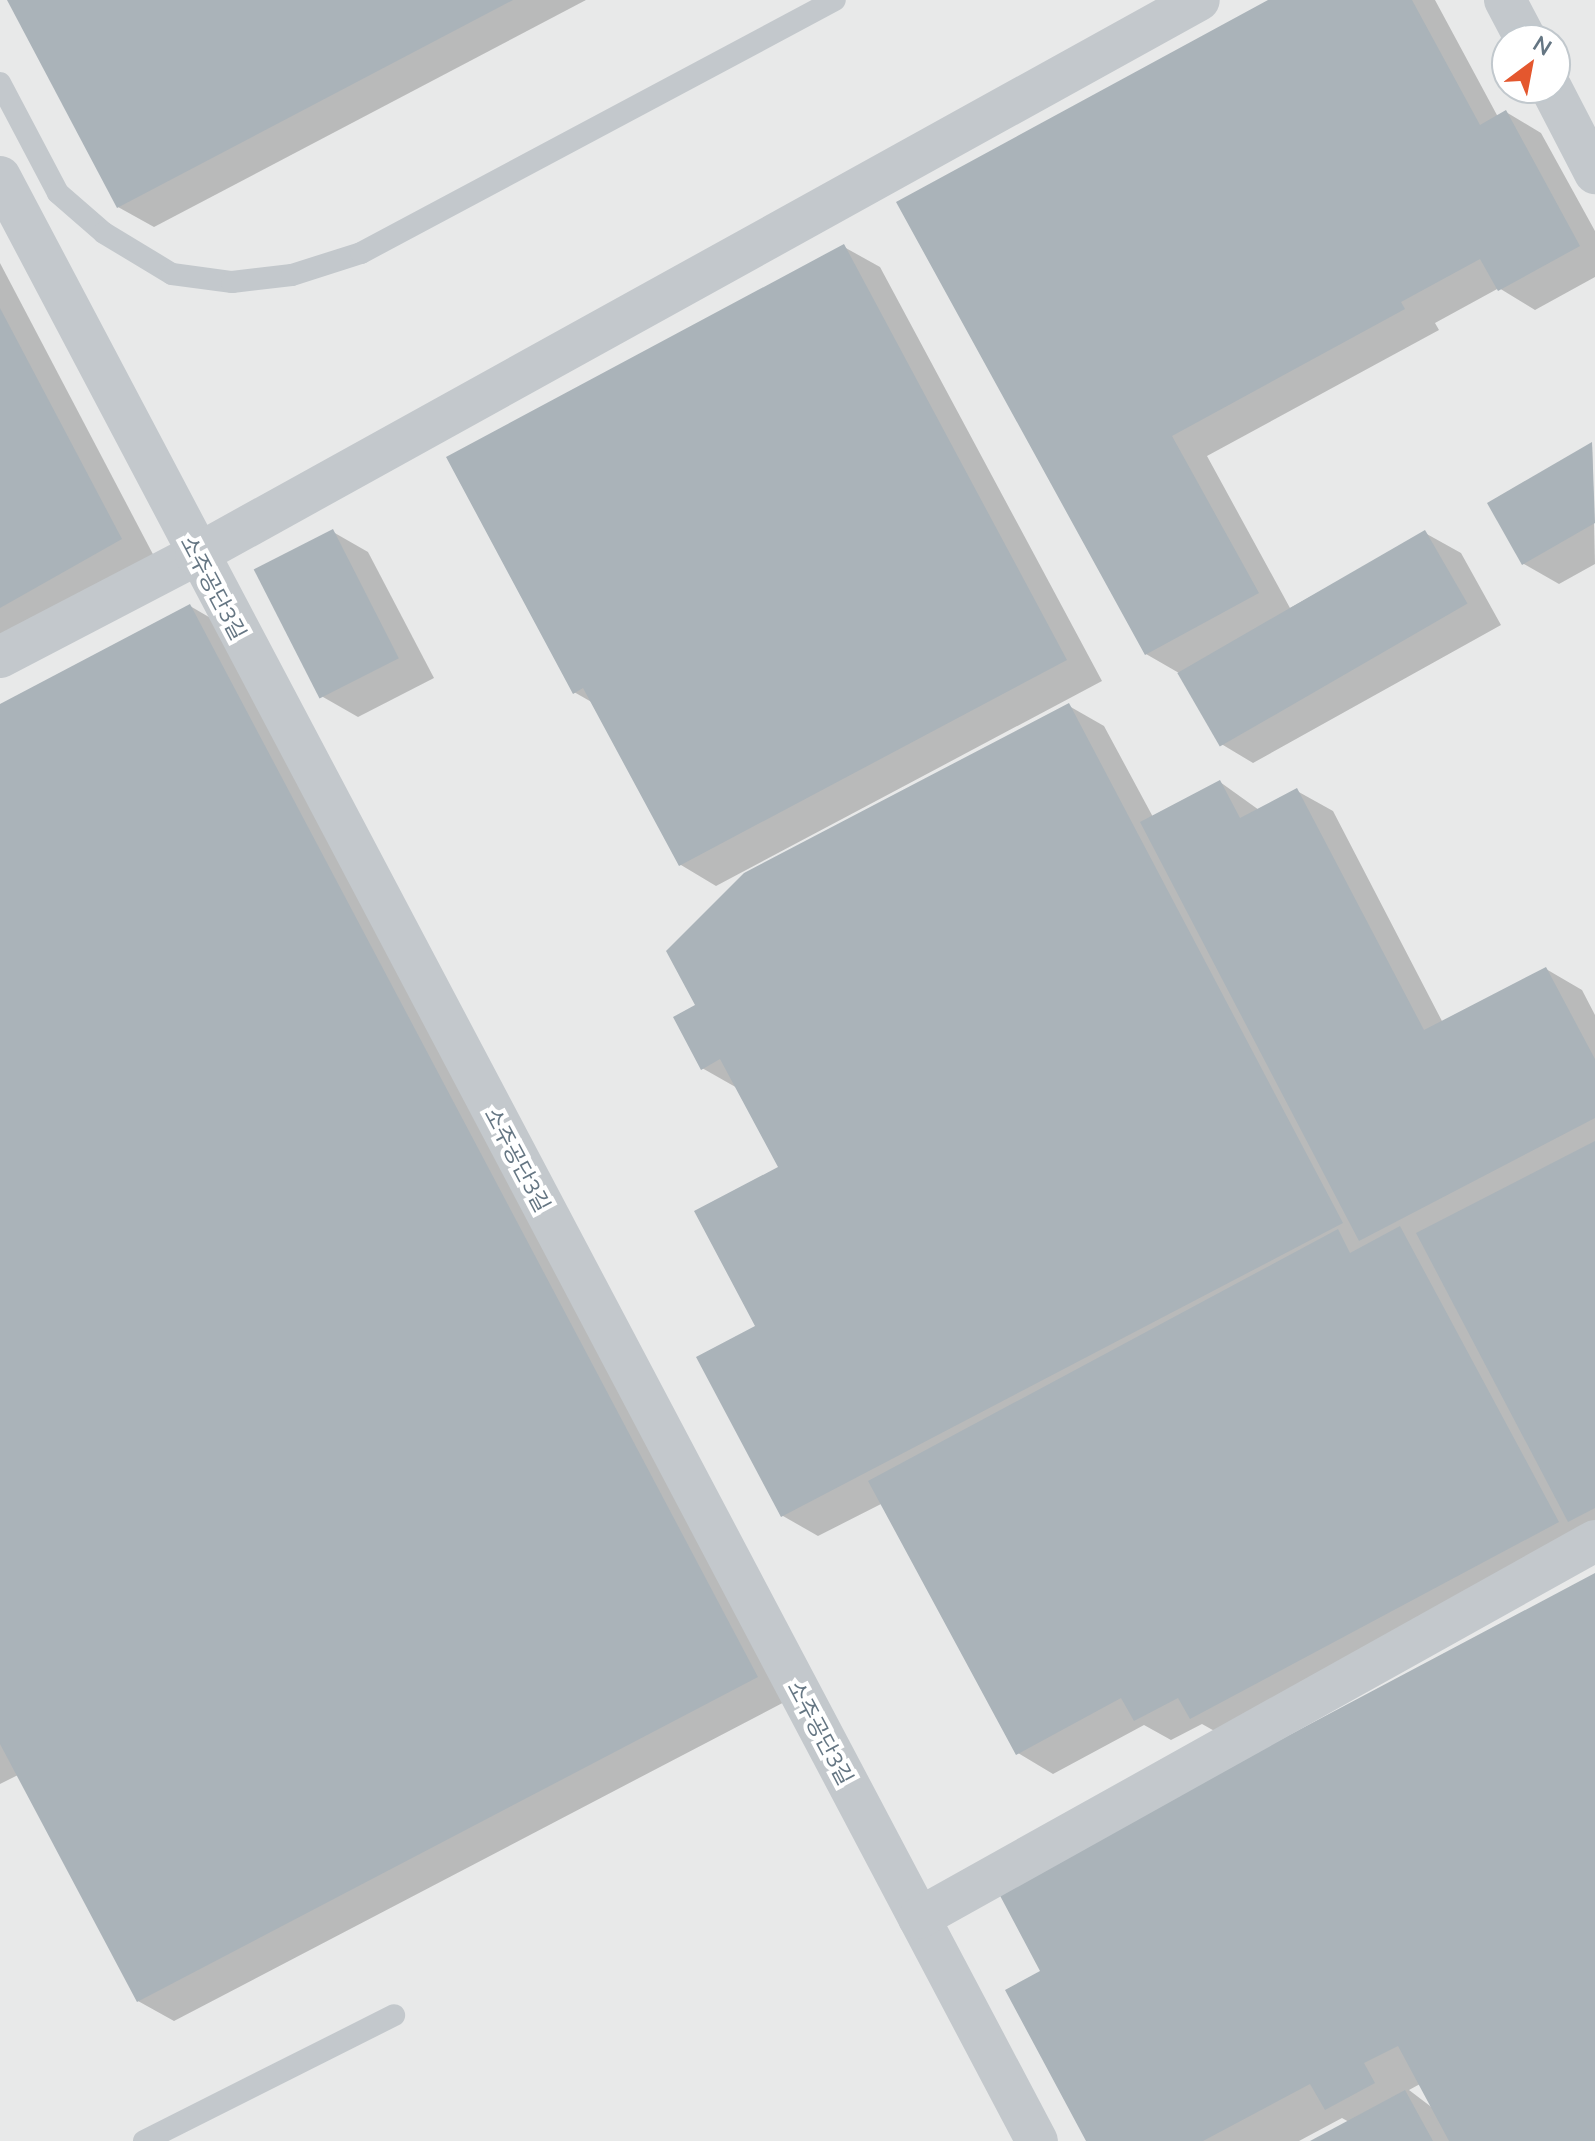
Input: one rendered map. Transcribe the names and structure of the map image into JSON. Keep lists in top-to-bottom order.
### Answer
{
  "streets": {
    "street": ["소주공단3길"]
  },
  "north": "top right"
}
